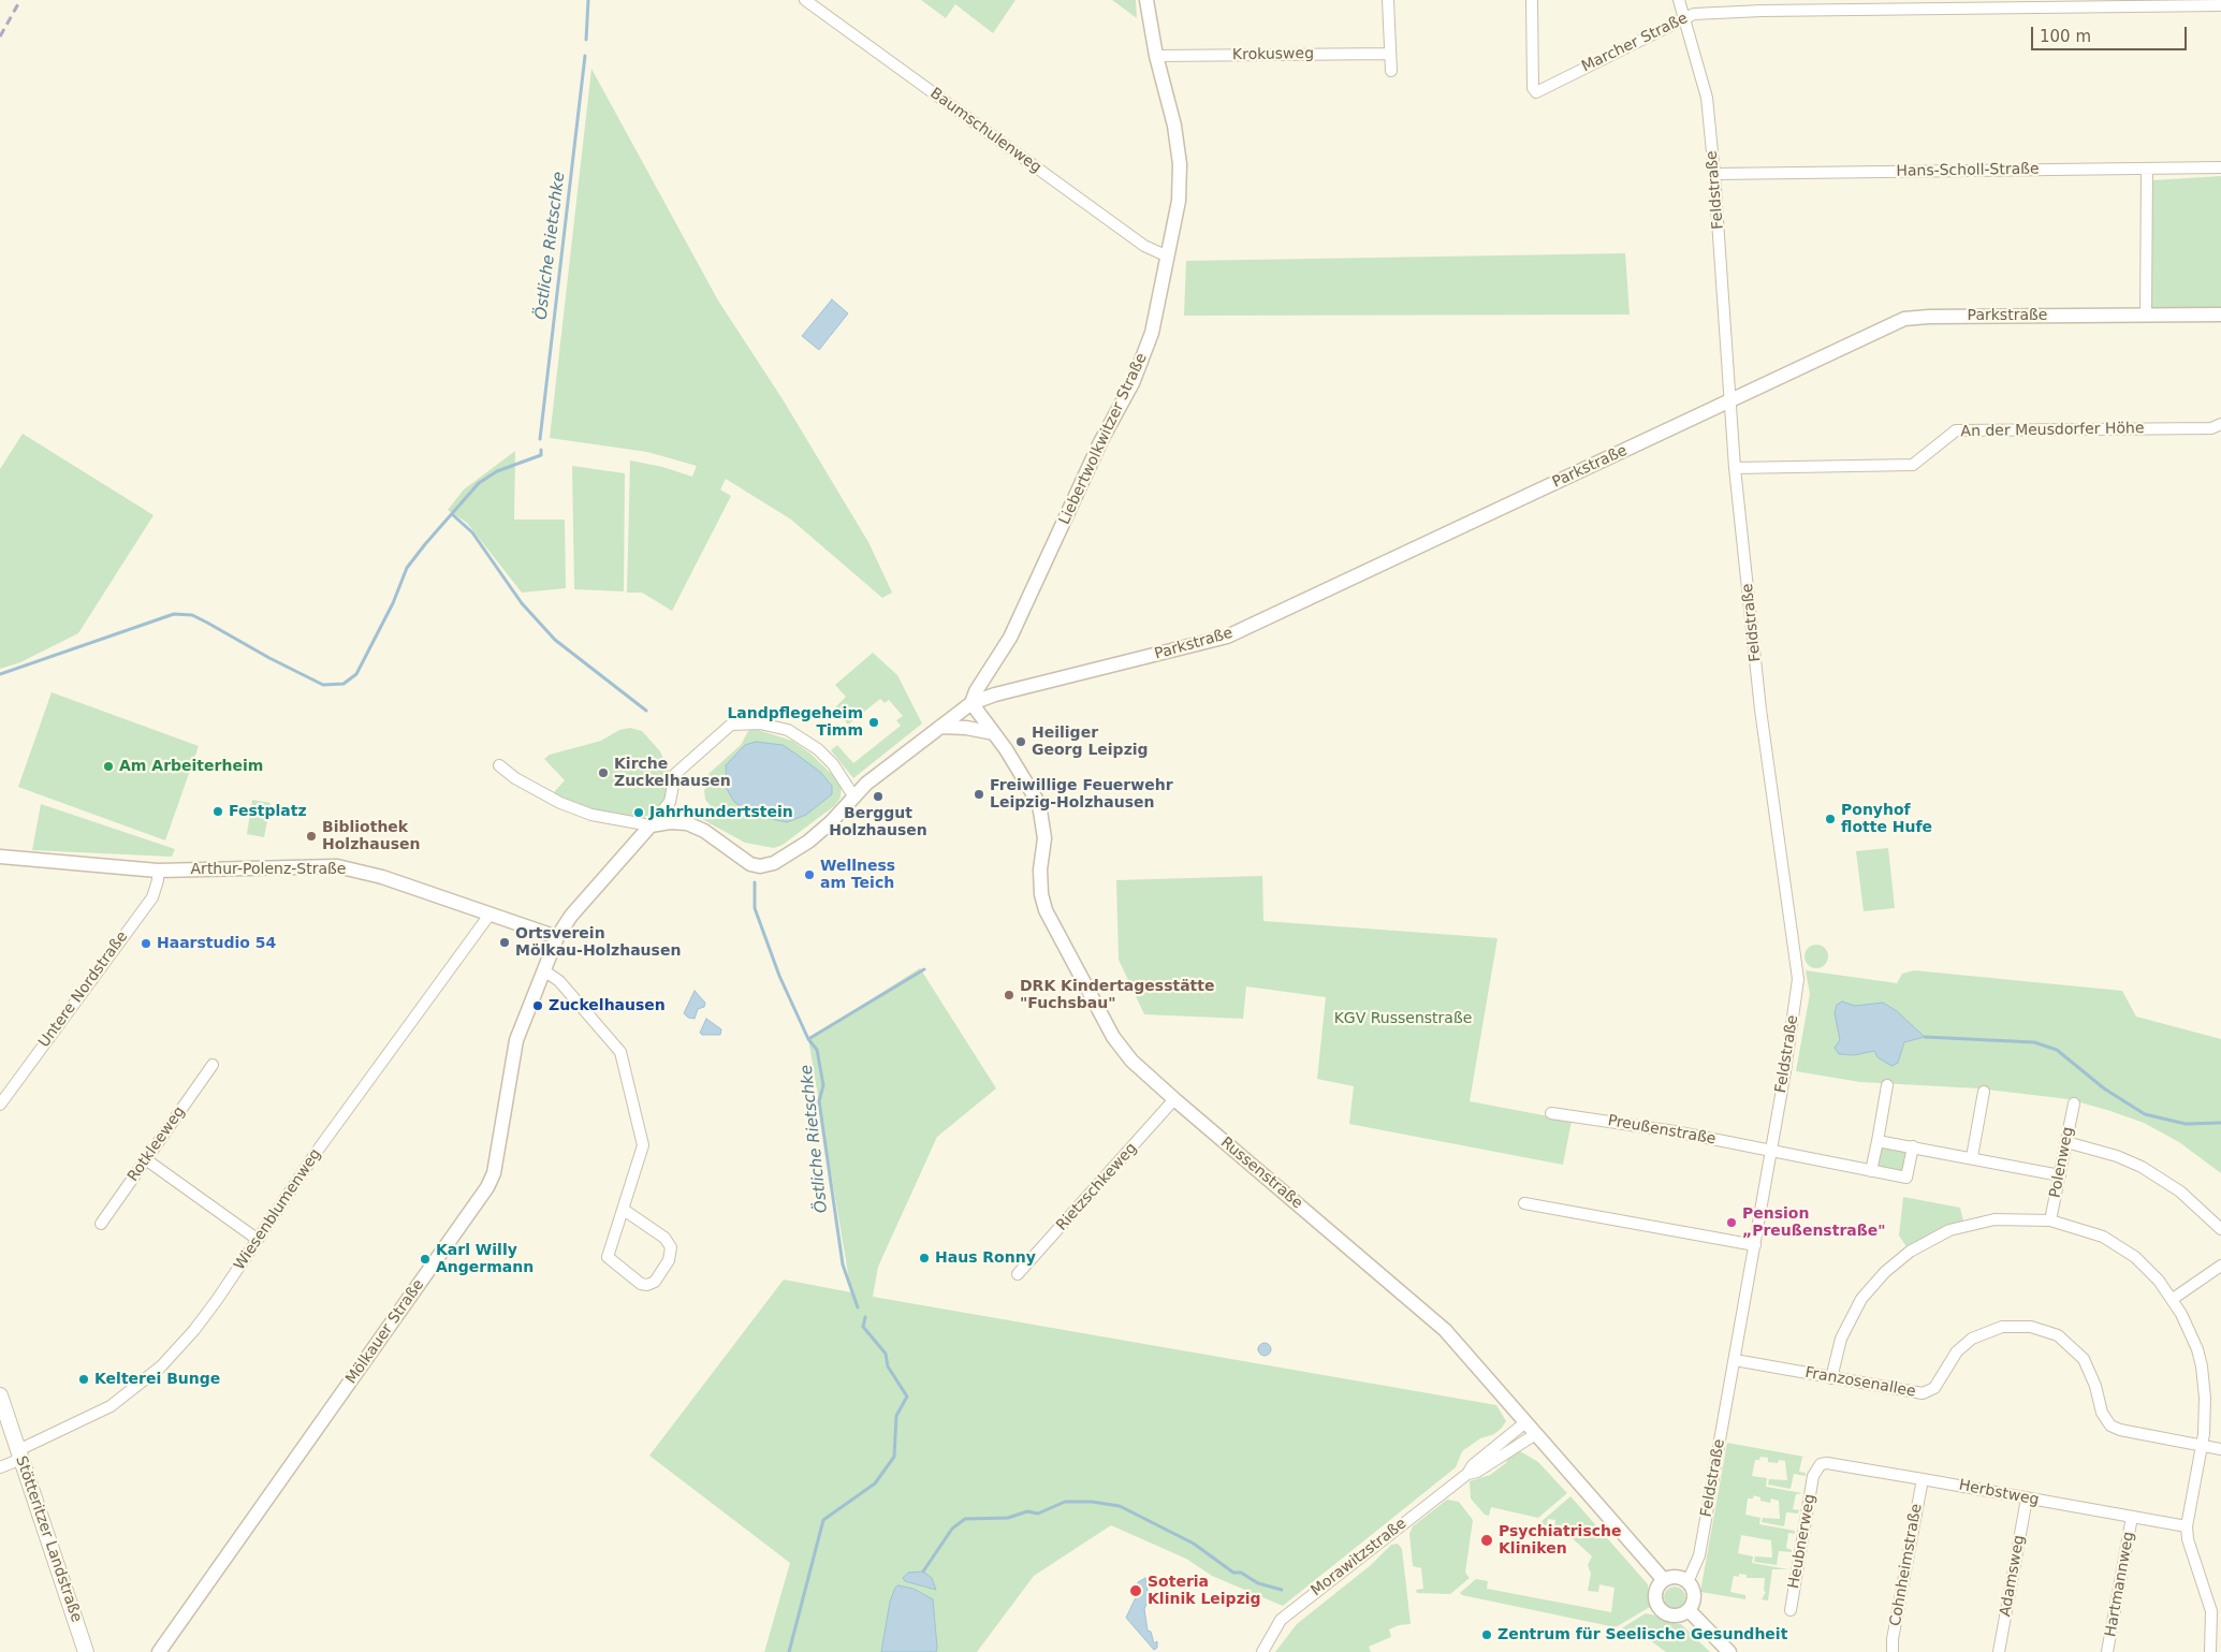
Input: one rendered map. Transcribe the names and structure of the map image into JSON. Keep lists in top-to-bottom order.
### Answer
{
  "streets": {
    "main road": ["Stötteritzer Landstraße"],
    "street": [
      "Marcher Straße",
      "Krokusweg",
      "Baumschulenweg",
      "Hans-Scholl-Straße",
      "Feldstraße",
      "Parkstraße",
      "An der Meusdorfer Höhe",
      "Liebertwolkwitzer Straße",
      "Arthur-Polenz-Straße",
      "Untere Nordstraße",
      "Preußenstraße",
      "Rotkleeweg",
      "Polenweg",
      "Russenstraße",
      "Rietzschkeweg",
      "Wiesenblumenweg",
      "Mölkauer Straße",
      "Franzosenallee",
      "Herbstweg",
      "Heubnerweg",
      "Morawitzstraße",
      "Cohnheimstraße",
      "Adamsweg",
      "Hartmannweg"
    ]
  },
  "crossings": [
    ["Marcher Straße", "Feldstraße"],
    ["Krokusweg", "Liebertwolkwitzer Straße"],
    ["Baumschulenweg", "Liebertwolkwitzer Straße"],
    ["Hans-Scholl-Straße", "Feldstraße"],
    ["Feldstraße", "Parkstraße"],
    ["Feldstraße", "An der Meusdorfer Höhe"],
    ["Feldstraße", "Preußenstraße"],
    ["Feldstraße", "Russenstraße"],
    ["Feldstraße", "Franzosenallee"],
    ["Parkstraße", "Liebertwolkwitzer Straße"],
    ["Parkstraße", "Russenstraße"],
    ["Liebertwolkwitzer Straße", "Russenstraße"],
    ["Arthur-Polenz-Straße", "Untere Nordstraße"],
    ["Arthur-Polenz-Straße", "Wiesenblumenweg"],
    ["Arthur-Polenz-Straße", "Mölkauer Straße"],
    ["Russenstraße", "Rietzschkeweg"],
    ["Russenstraße", "Morawitzstraße"],
    ["Wiesenblumenweg", "Stötteritzer Landstraße"],
    ["Herbstweg", "Heubnerweg"],
    ["Herbstweg", "Cohnheimstraße"],
    ["Herbstweg", "Adamsweg"],
    ["Herbstweg", "Hartmannweg"]
  ],
  "water": ["Östliche Rietschke"],
  "parks": ["KGV Russenstraße"],
  "places": [
    "Landpflegeheim Timm",
    "Heiliger Georg Leipzig",
    "Am Arbeiterheim",
    "Kirche Zuckelhausen",
    "Freiwillige Feuerwehr Leipzig-Holzhausen",
    "Berggut Holzhausen",
    "Festplatz",
    "Jahrhundertstein",
    "Ponyhof flotte Hufe",
    "Bibliothek Holzhausen",
    "Wellness am Teich",
    "Ortsverein Mölkau-Holzhausen",
    "Haarstudio 54",
    "DRK Kindertagesstätte \"Fuchsbau\"",
    "Zuckelhausen",
    "Pension „Preußenstraße\"",
    "Haus Ronny",
    "Karl Willy Angermann",
    "Kelterei Bunge",
    "Psychiatrische Kliniken",
    "Soteria Klinik Leipzig",
    "Zentrum für Seelische Gesundheit"
  ],
  "scale_bar": "100 m"
}
